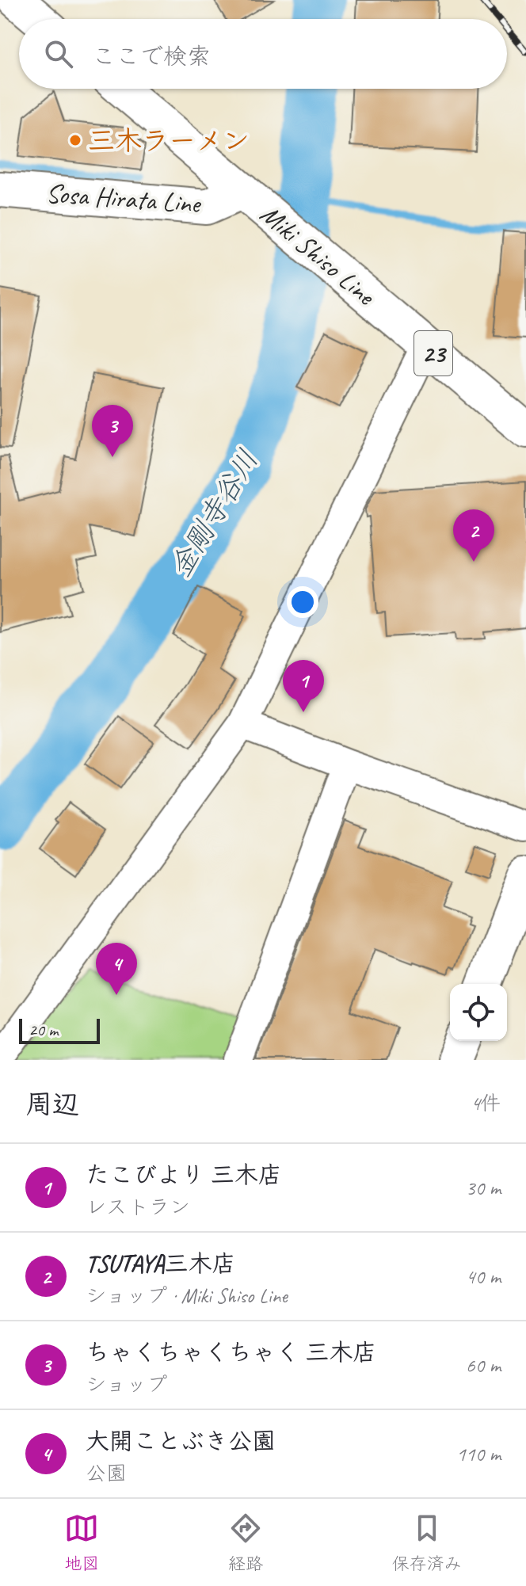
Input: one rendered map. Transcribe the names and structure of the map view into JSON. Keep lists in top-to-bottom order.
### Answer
{
  "streets": {
    "main road": ["Sosa Hirata Line", "Miki Shiso Line", "23"]
  },
  "crossings": [
    ["Sosa Hirata Line", "Miki Shiso Line"]
  ],
  "water": ["金剛寺谷川"],
  "places": ["三木ラーメン"],
  "scale_bar": "20 m",
  "page": {
    "search": "ここで検索",
    "pins": [
      "3",
      "2",
      "1",
      "4"
    ],
    "scale": "20 m",
    "heading": ["周辺", "4件"],
    "list": [
      {
        "mark": "1",
        "name": "たこびより 三木店",
        "note": "レストラン",
        "value": "30 m"
      },
      {
        "mark": "2",
        "name": "TSUTAYA三木店",
        "note": "ショップ · Miki Shiso Line",
        "value": "40 m"
      },
      {
        "mark": "3",
        "name": "ちゃくちゃくちゃく 三木店",
        "note": "ショップ",
        "value": "60 m"
      },
      {
        "mark": "4",
        "name": "大開ことぶき公園",
        "note": "公園",
        "value": "110 m"
      }
    ],
    "nav": ["地図", "経路", "保存済み"]
  }
}
